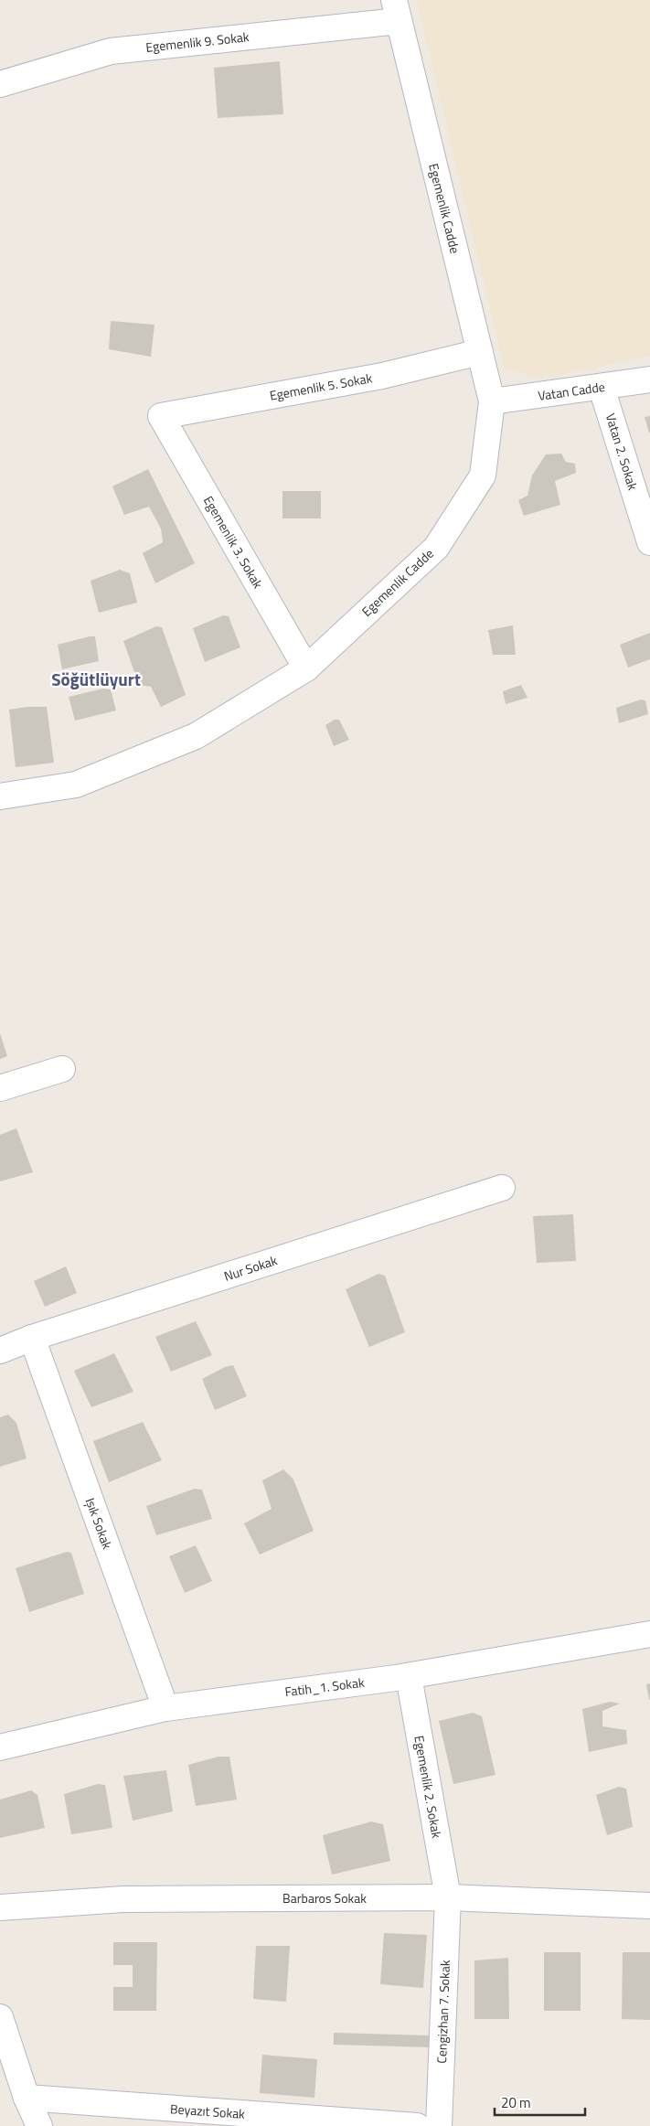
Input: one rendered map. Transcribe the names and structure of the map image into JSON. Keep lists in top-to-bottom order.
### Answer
{
  "streets": {
    "street": [
      "Egemenlik 9. Sokak",
      "Egemenlik Cadde",
      "Egemenlik 5. Sokak",
      "Vatan Cadde",
      "Vatan 2. Sokak",
      "Egemenlik 3. Sokak",
      "Nur Sokak",
      "Işık Sokak",
      "Fatih_1. Sokak",
      "Egemenlik 2. Sokak",
      "Barbaros Sokak",
      "Cengizhan 7. Sokak",
      "Beyazıt Sokak"
    ]
  },
  "crossings": [
    ["Egemenlik 9. Sokak", "Egemenlik Cadde"],
    ["Egemenlik Cadde", "Egemenlik 5. Sokak"],
    ["Egemenlik Cadde", "Vatan Cadde"],
    ["Egemenlik Cadde", "Egemenlik 3. Sokak"],
    ["Egemenlik 5. Sokak", "Egemenlik 3. Sokak"],
    ["Vatan Cadde", "Vatan 2. Sokak"],
    ["Nur Sokak", "Işık Sokak"],
    ["Işık Sokak", "Fatih_1. Sokak"],
    ["Fatih_1. Sokak", "Egemenlik 2. Sokak"],
    ["Egemenlik 2. Sokak", "Barbaros Sokak"],
    ["Egemenlik 2. Sokak", "Cengizhan 7. Sokak"],
    ["Barbaros Sokak", "Cengizhan 7. Sokak"]
  ],
  "districts": ["Söğütlüyurt"],
  "scale_bar": "20 m"
}
